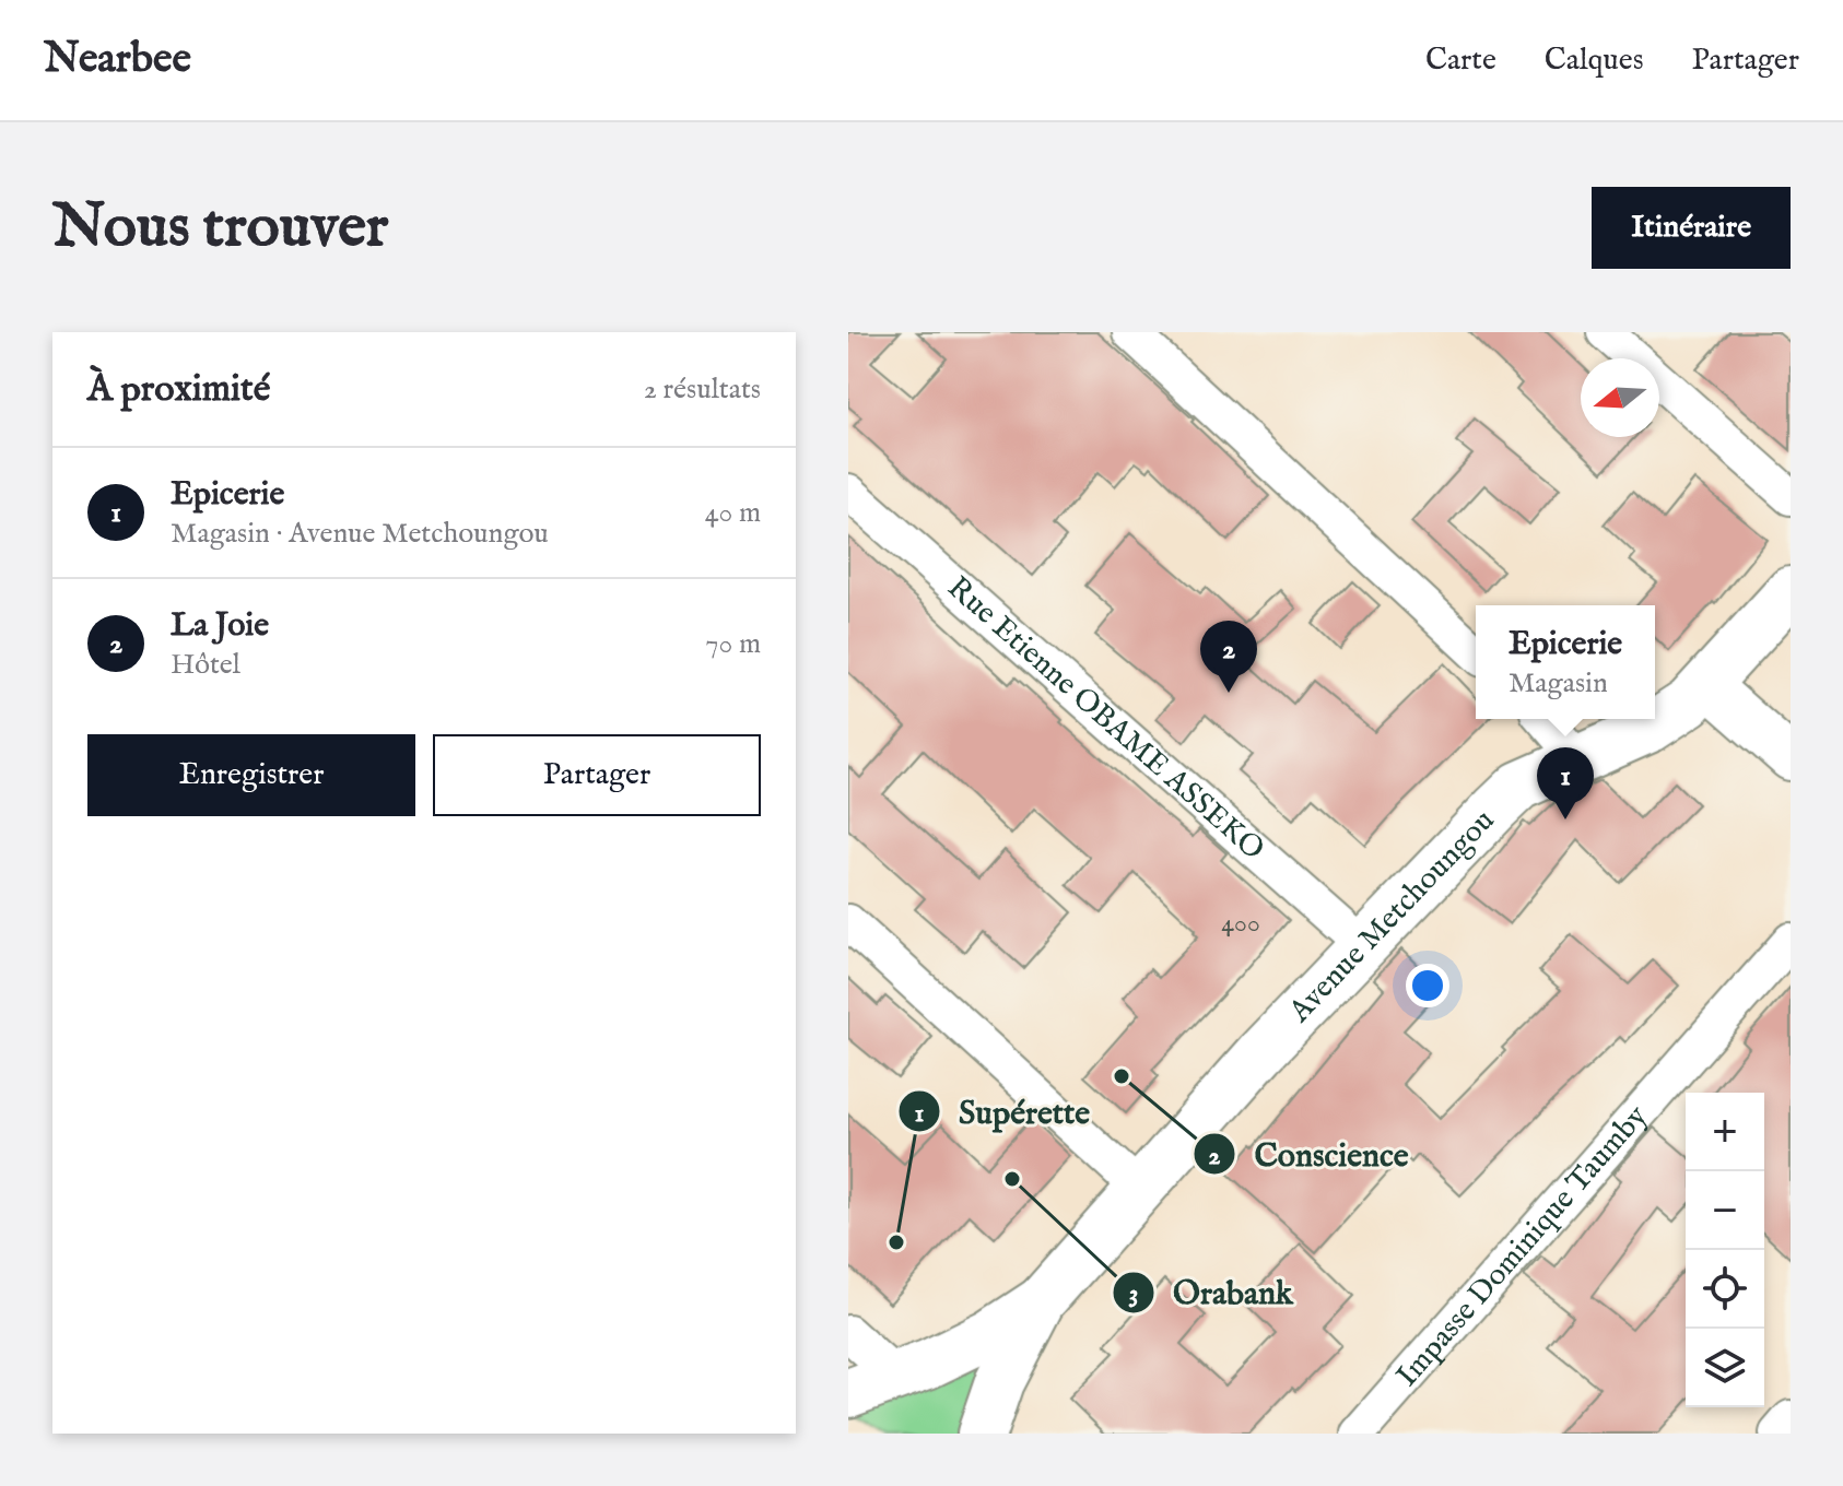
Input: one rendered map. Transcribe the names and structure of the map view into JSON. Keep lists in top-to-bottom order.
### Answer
{
  "streets": {
    "main road": ["Avenue Metchoungou"],
    "street": ["Rue Etienne OBAME ASSEKO", "Impasse Dominique Taumby"]
  },
  "crossings": [
    ["Rue Etienne OBAME ASSEKO", "Avenue Metchoungou"]
  ],
  "places": ["Conscience", "Orabank", "Supérette"],
  "house_numbers": ["400"],
  "north": "left",
  "page": {
    "header": "Nearbee",
    "nav": ["Carte", "Calques", "Partager"],
    "buttons": [
      "Itinéraire",
      ["Enregistrer", "Partager"]
    ],
    "title": "Nous trouver",
    "heading": ["À proximité", "2 résultats"],
    "list": [
      {
        "mark": "1",
        "name": "Epicerie",
        "note": "Magasin · Avenue Metchoungou",
        "value": "40 m"
      },
      {
        "mark": "2",
        "name": "La Joie",
        "note": "Hôtel",
        "value": "70 m"
      }
    ],
    "popup": ["Epicerie", "Magasin"],
    "pins": ["2", "1"],
    "map_buttons": ["+", "−"]
  }
}
